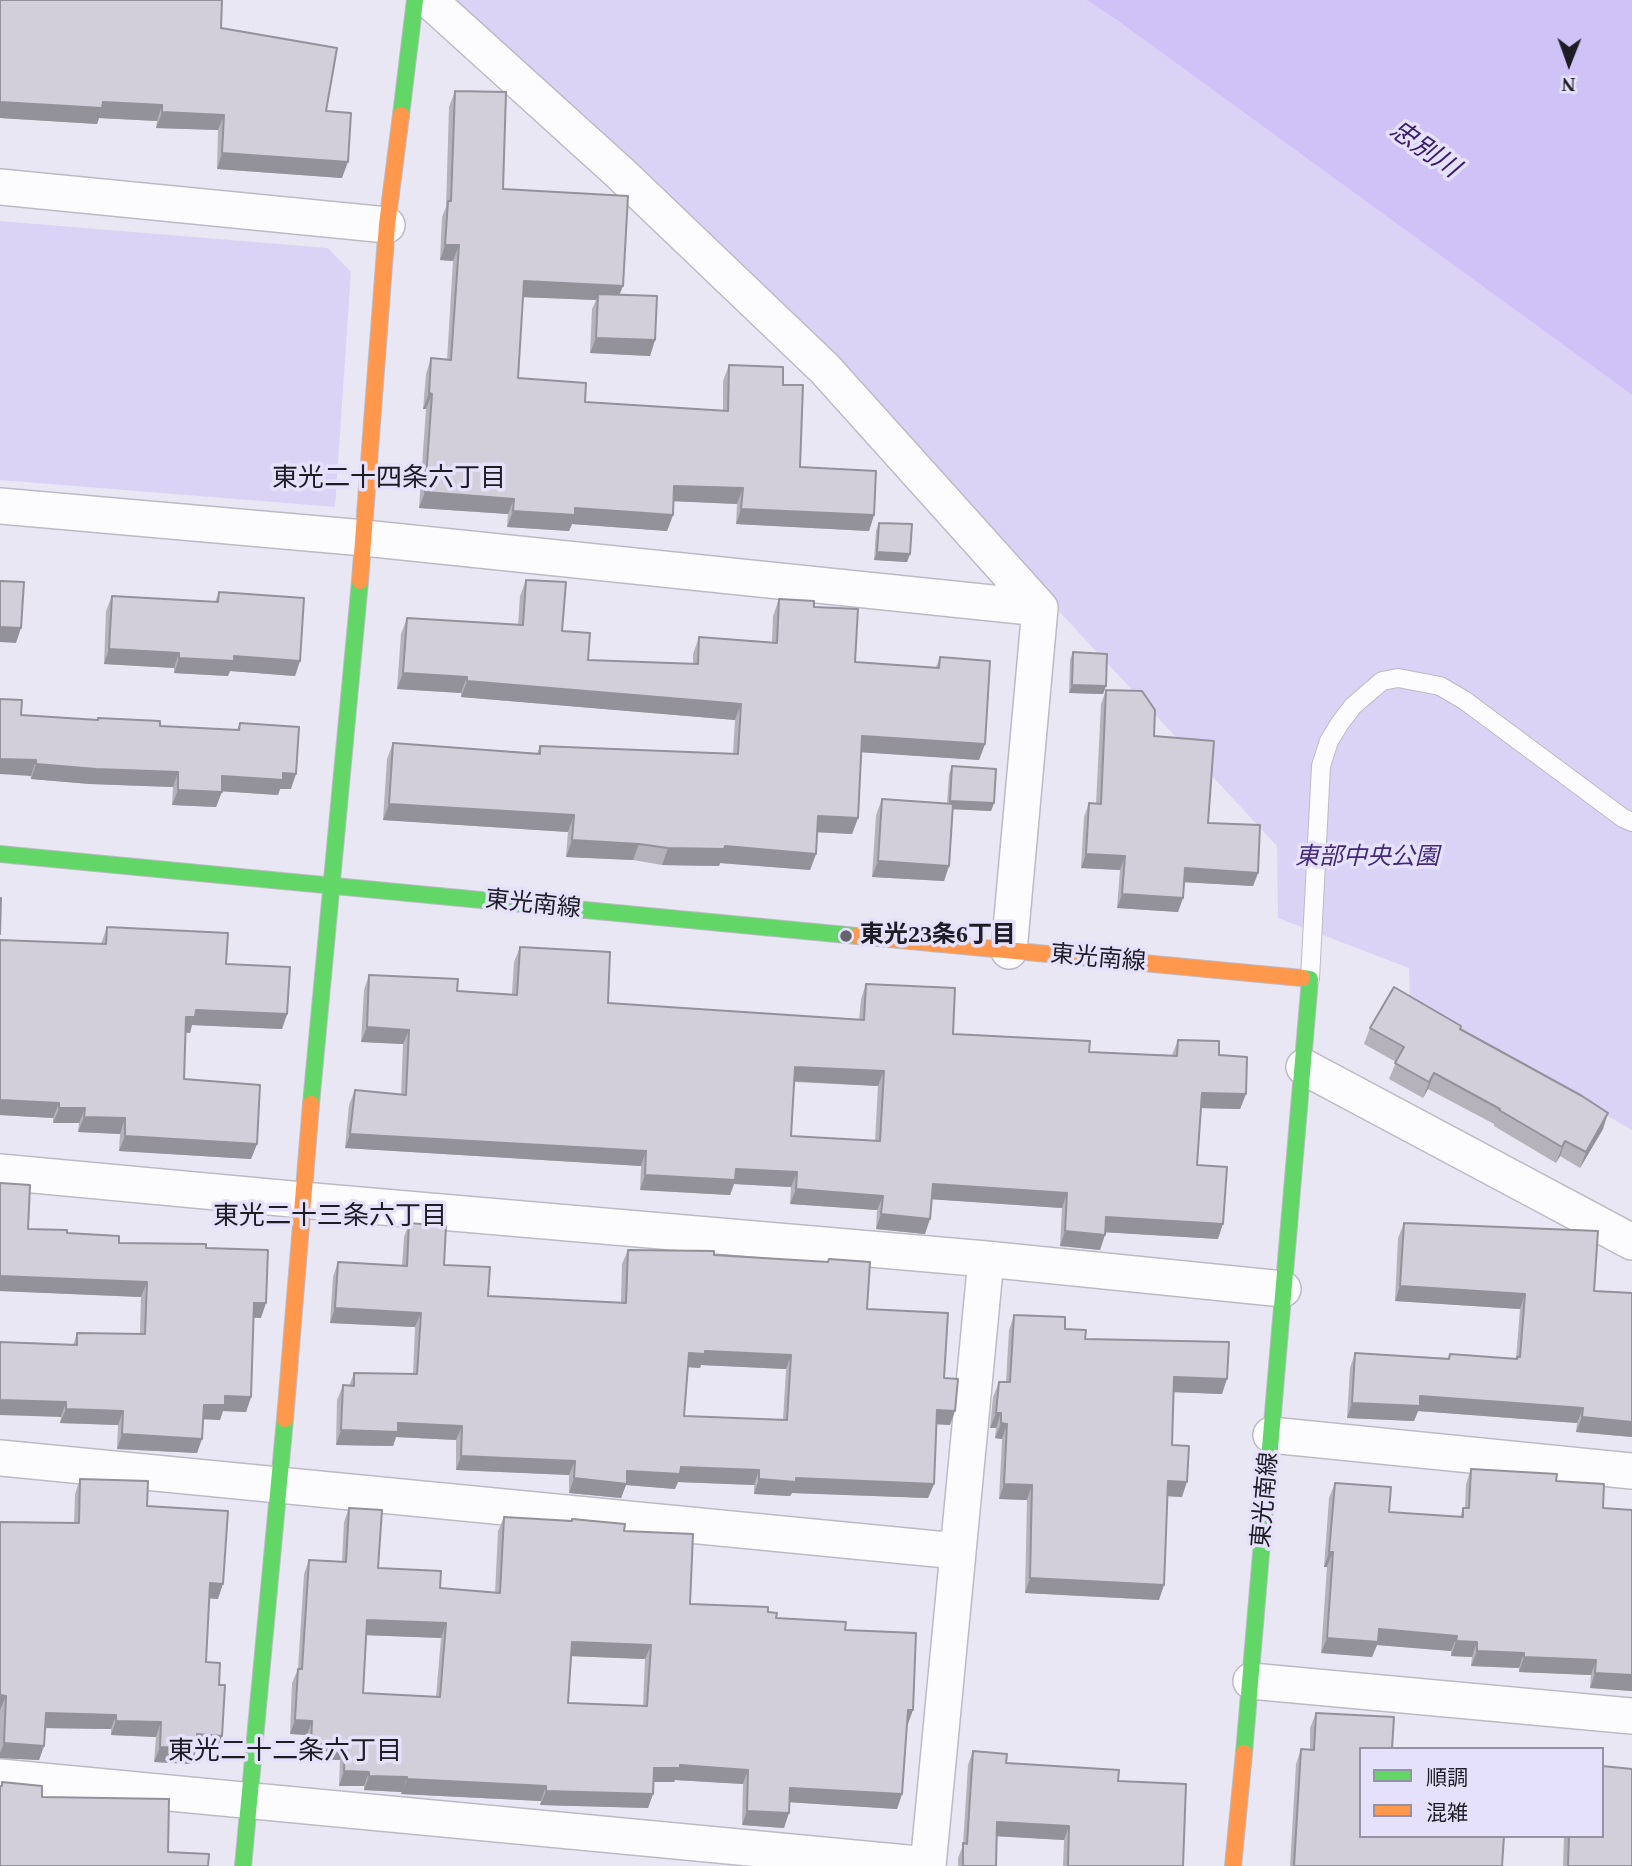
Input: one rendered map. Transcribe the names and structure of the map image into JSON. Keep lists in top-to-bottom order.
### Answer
{
  "streets": {
    "street": ["東光南線"]
  },
  "districts": ["東光二十四条六丁目", "東光二十三条六丁目", "東光二十二条六丁目"],
  "water": ["忠別川"],
  "parks": ["東部中央公園"],
  "places": ["東光23条6丁目"],
  "legend": ["順調", "混雑"],
  "north": "bottom"
}
